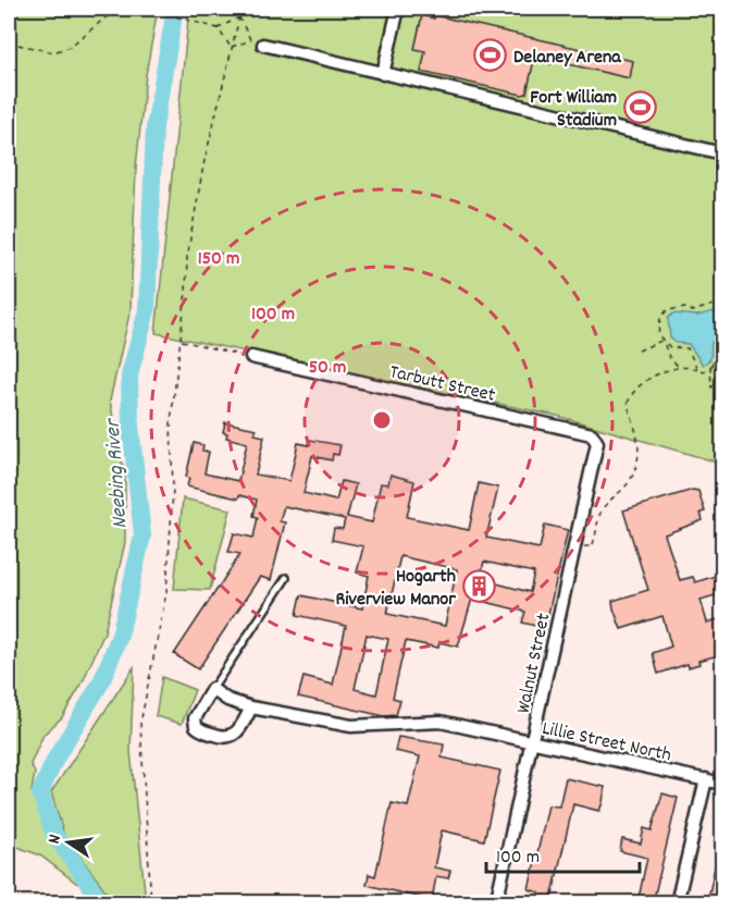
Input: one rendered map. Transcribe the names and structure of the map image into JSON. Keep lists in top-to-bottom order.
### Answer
{
  "streets": {
    "street": ["Tarbutt Street", "Walnut Street", "Lillie Street North"]
  },
  "crossings": [
    ["Tarbutt Street", "Walnut Street"],
    ["Walnut Street", "Lillie Street North"]
  ],
  "water": ["Neebing River"],
  "places": {
    "sports": ["Delaney Arena", "Fort William Stadium"],
    "building": ["Hogarth Riverview Manor"]
  },
  "scale_bar": "100 m",
  "north": "left",
  "rings": ["150 m", "100 m", "50 m"]
}
